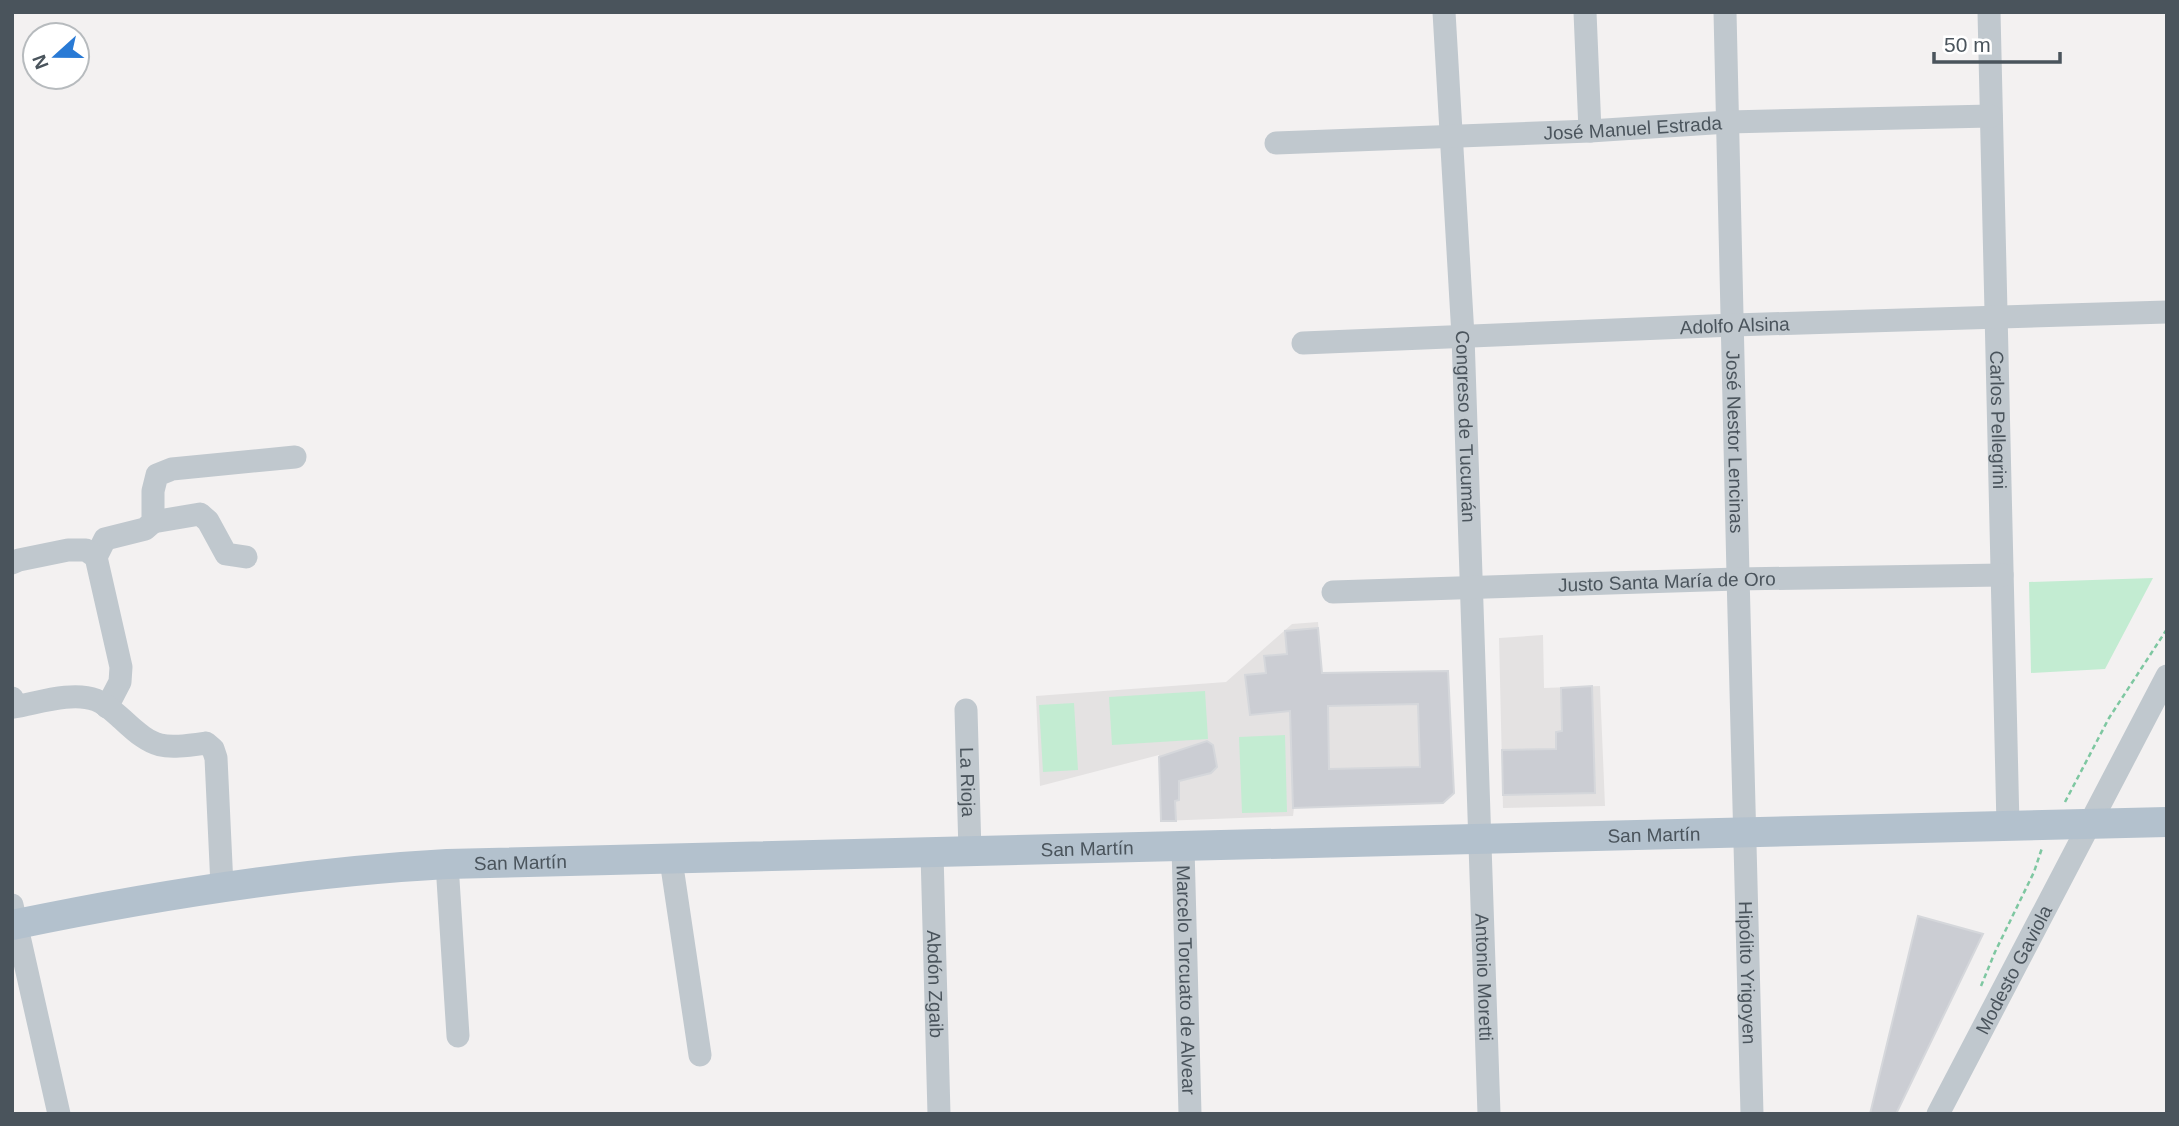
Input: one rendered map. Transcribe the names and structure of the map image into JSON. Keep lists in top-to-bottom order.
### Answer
{
  "streets": {
    "main road": ["San Martín"],
    "street": [
      "José Manuel Estrada",
      "Adolfo Alsina",
      "Carlos Pellegrini",
      "Congreso de Tucumán",
      "José Nestor Lencinas",
      "Justo Santa María de Oro",
      "La Rioja",
      "Modesto Gaviola",
      "Hipólito Yrigoyen",
      "Antonio Moretti",
      "Marcelo Torcuato de Alvear",
      "Abdón Zgaib"
    ]
  },
  "crossings": [
    ["José Manuel Estrada", "Carlos Pellegrini"],
    ["José Manuel Estrada", "Congreso de Tucumán"],
    ["José Manuel Estrada", "José Nestor Lencinas"],
    ["Adolfo Alsina", "Carlos Pellegrini"],
    ["Adolfo Alsina", "Congreso de Tucumán"],
    ["Adolfo Alsina", "José Nestor Lencinas"],
    ["Carlos Pellegrini", "Justo Santa María de Oro"],
    ["Carlos Pellegrini", "San Martín"],
    ["Congreso de Tucumán", "Justo Santa María de Oro"],
    ["Congreso de Tucumán", "San Martín"],
    ["Congreso de Tucumán", "Antonio Moretti"],
    ["José Nestor Lencinas", "Justo Santa María de Oro"],
    ["José Nestor Lencinas", "San Martín"],
    ["José Nestor Lencinas", "Hipólito Yrigoyen"],
    ["La Rioja", "San Martín"],
    ["San Martín", "Modesto Gaviola"],
    ["San Martín", "Hipólito Yrigoyen"],
    ["San Martín", "Antonio Moretti"],
    ["San Martín", "Marcelo Torcuato de Alvear"],
    ["San Martín", "Abdón Zgaib"]
  ],
  "scale_bar": "50 m",
  "north": "left"
}
